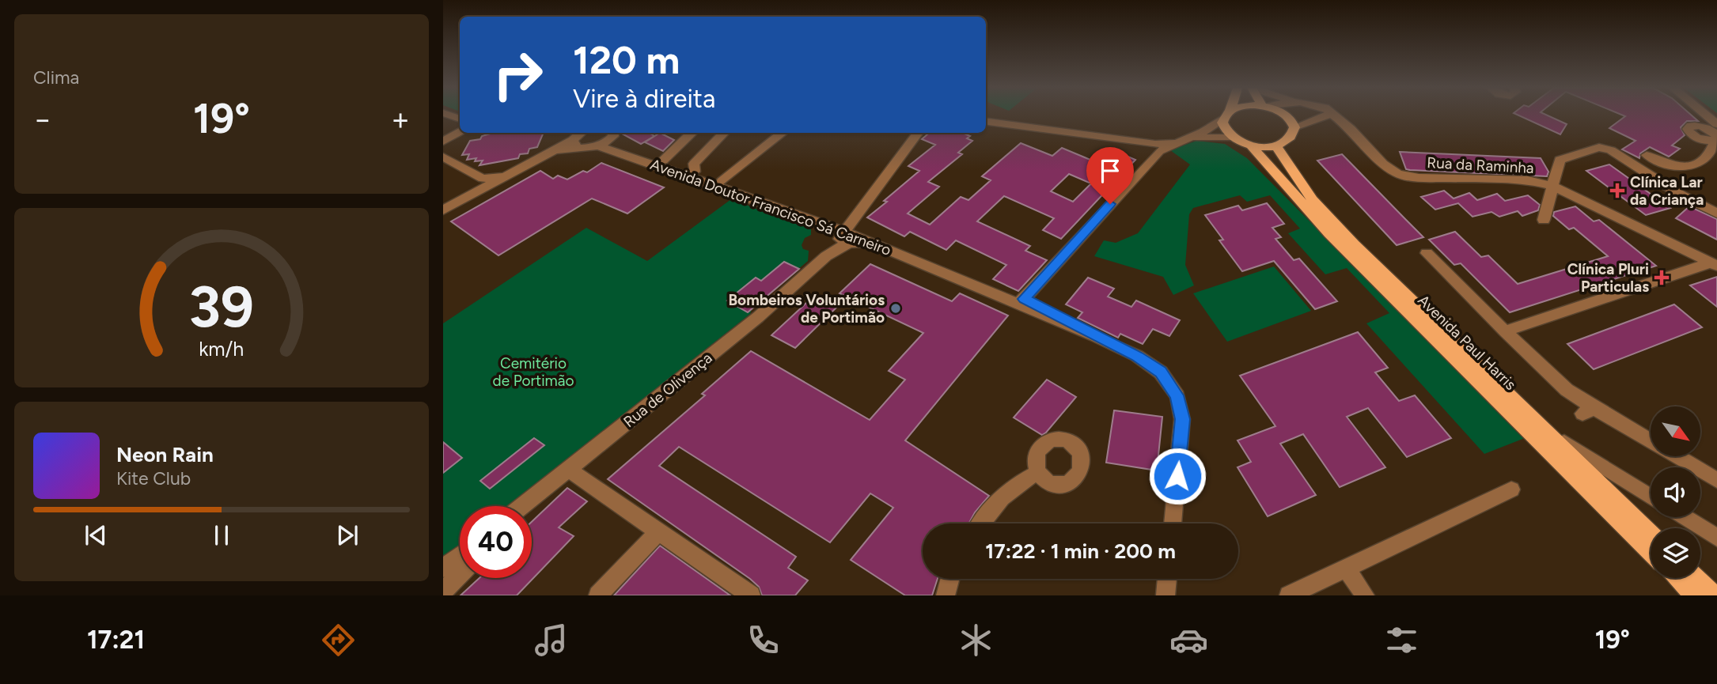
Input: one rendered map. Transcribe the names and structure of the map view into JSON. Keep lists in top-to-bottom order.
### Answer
{
  "streets": {
    "main road": ["Avenida Paul Harris"],
    "street": ["Rua da Raminha", "Avenida Doutor Francisco Sá Carneiro", "Rua de Olivença"]
  },
  "parks": ["Cemitério de Portimão"],
  "places": {
    "health": ["Clínica Lar da Criança", "Clínica Pluri Particulas"],
    "other": ["Bombeiros Voluntários de Portimão"]
  },
  "north": "bottom right",
  "page": {
    "tile": "Clima",
    "turn": ["120 m", "Vire à direita"],
    "heat": ["−", "19°", "+"],
    "song": ["Neon Rain", "Kite Club"],
    "limit": "40",
    "trip": "17:22 · 1 min · 200 m",
    "tabs": ["17:21", "19°"],
    "gauge": ["39", "km/h"]
  }
}
